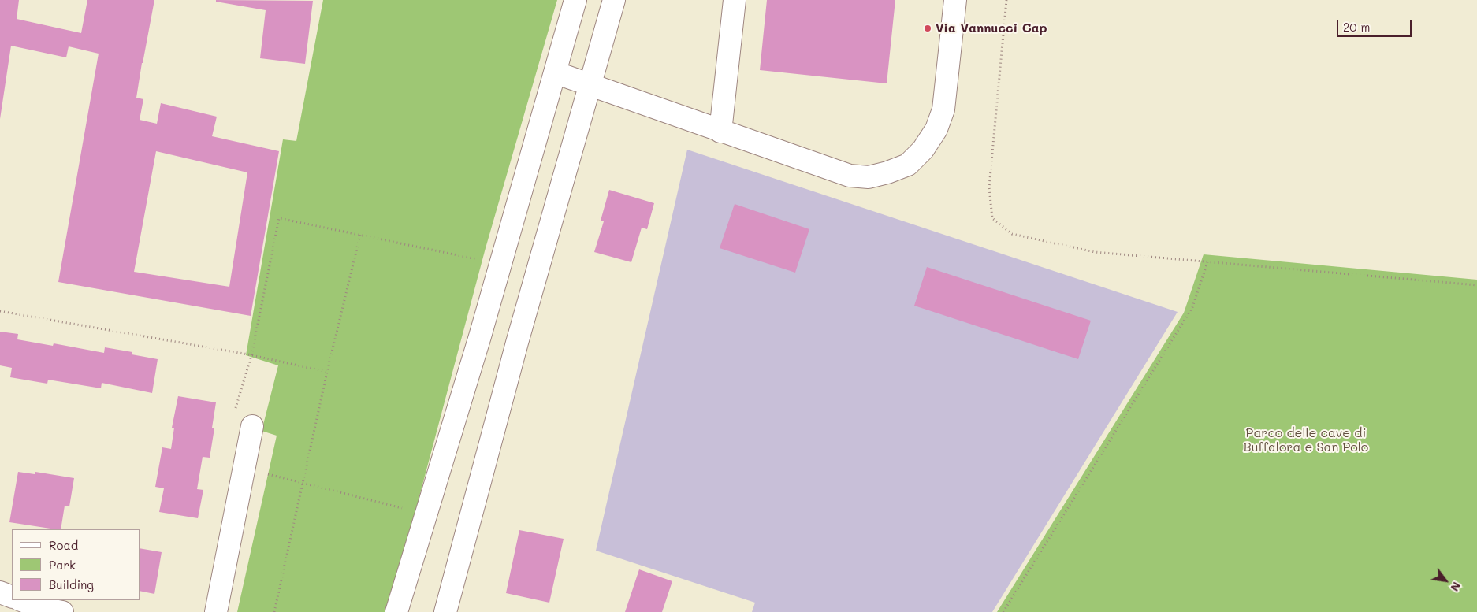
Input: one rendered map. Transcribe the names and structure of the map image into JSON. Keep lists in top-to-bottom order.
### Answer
{
  "parks": ["Parco delle cave di Buffalora e San Polo"],
  "places": ["Via Vannucci Cap"],
  "legend": ["Road", "Park", "Building"],
  "scale_bar": "20 m",
  "north": "bottom right"
}
